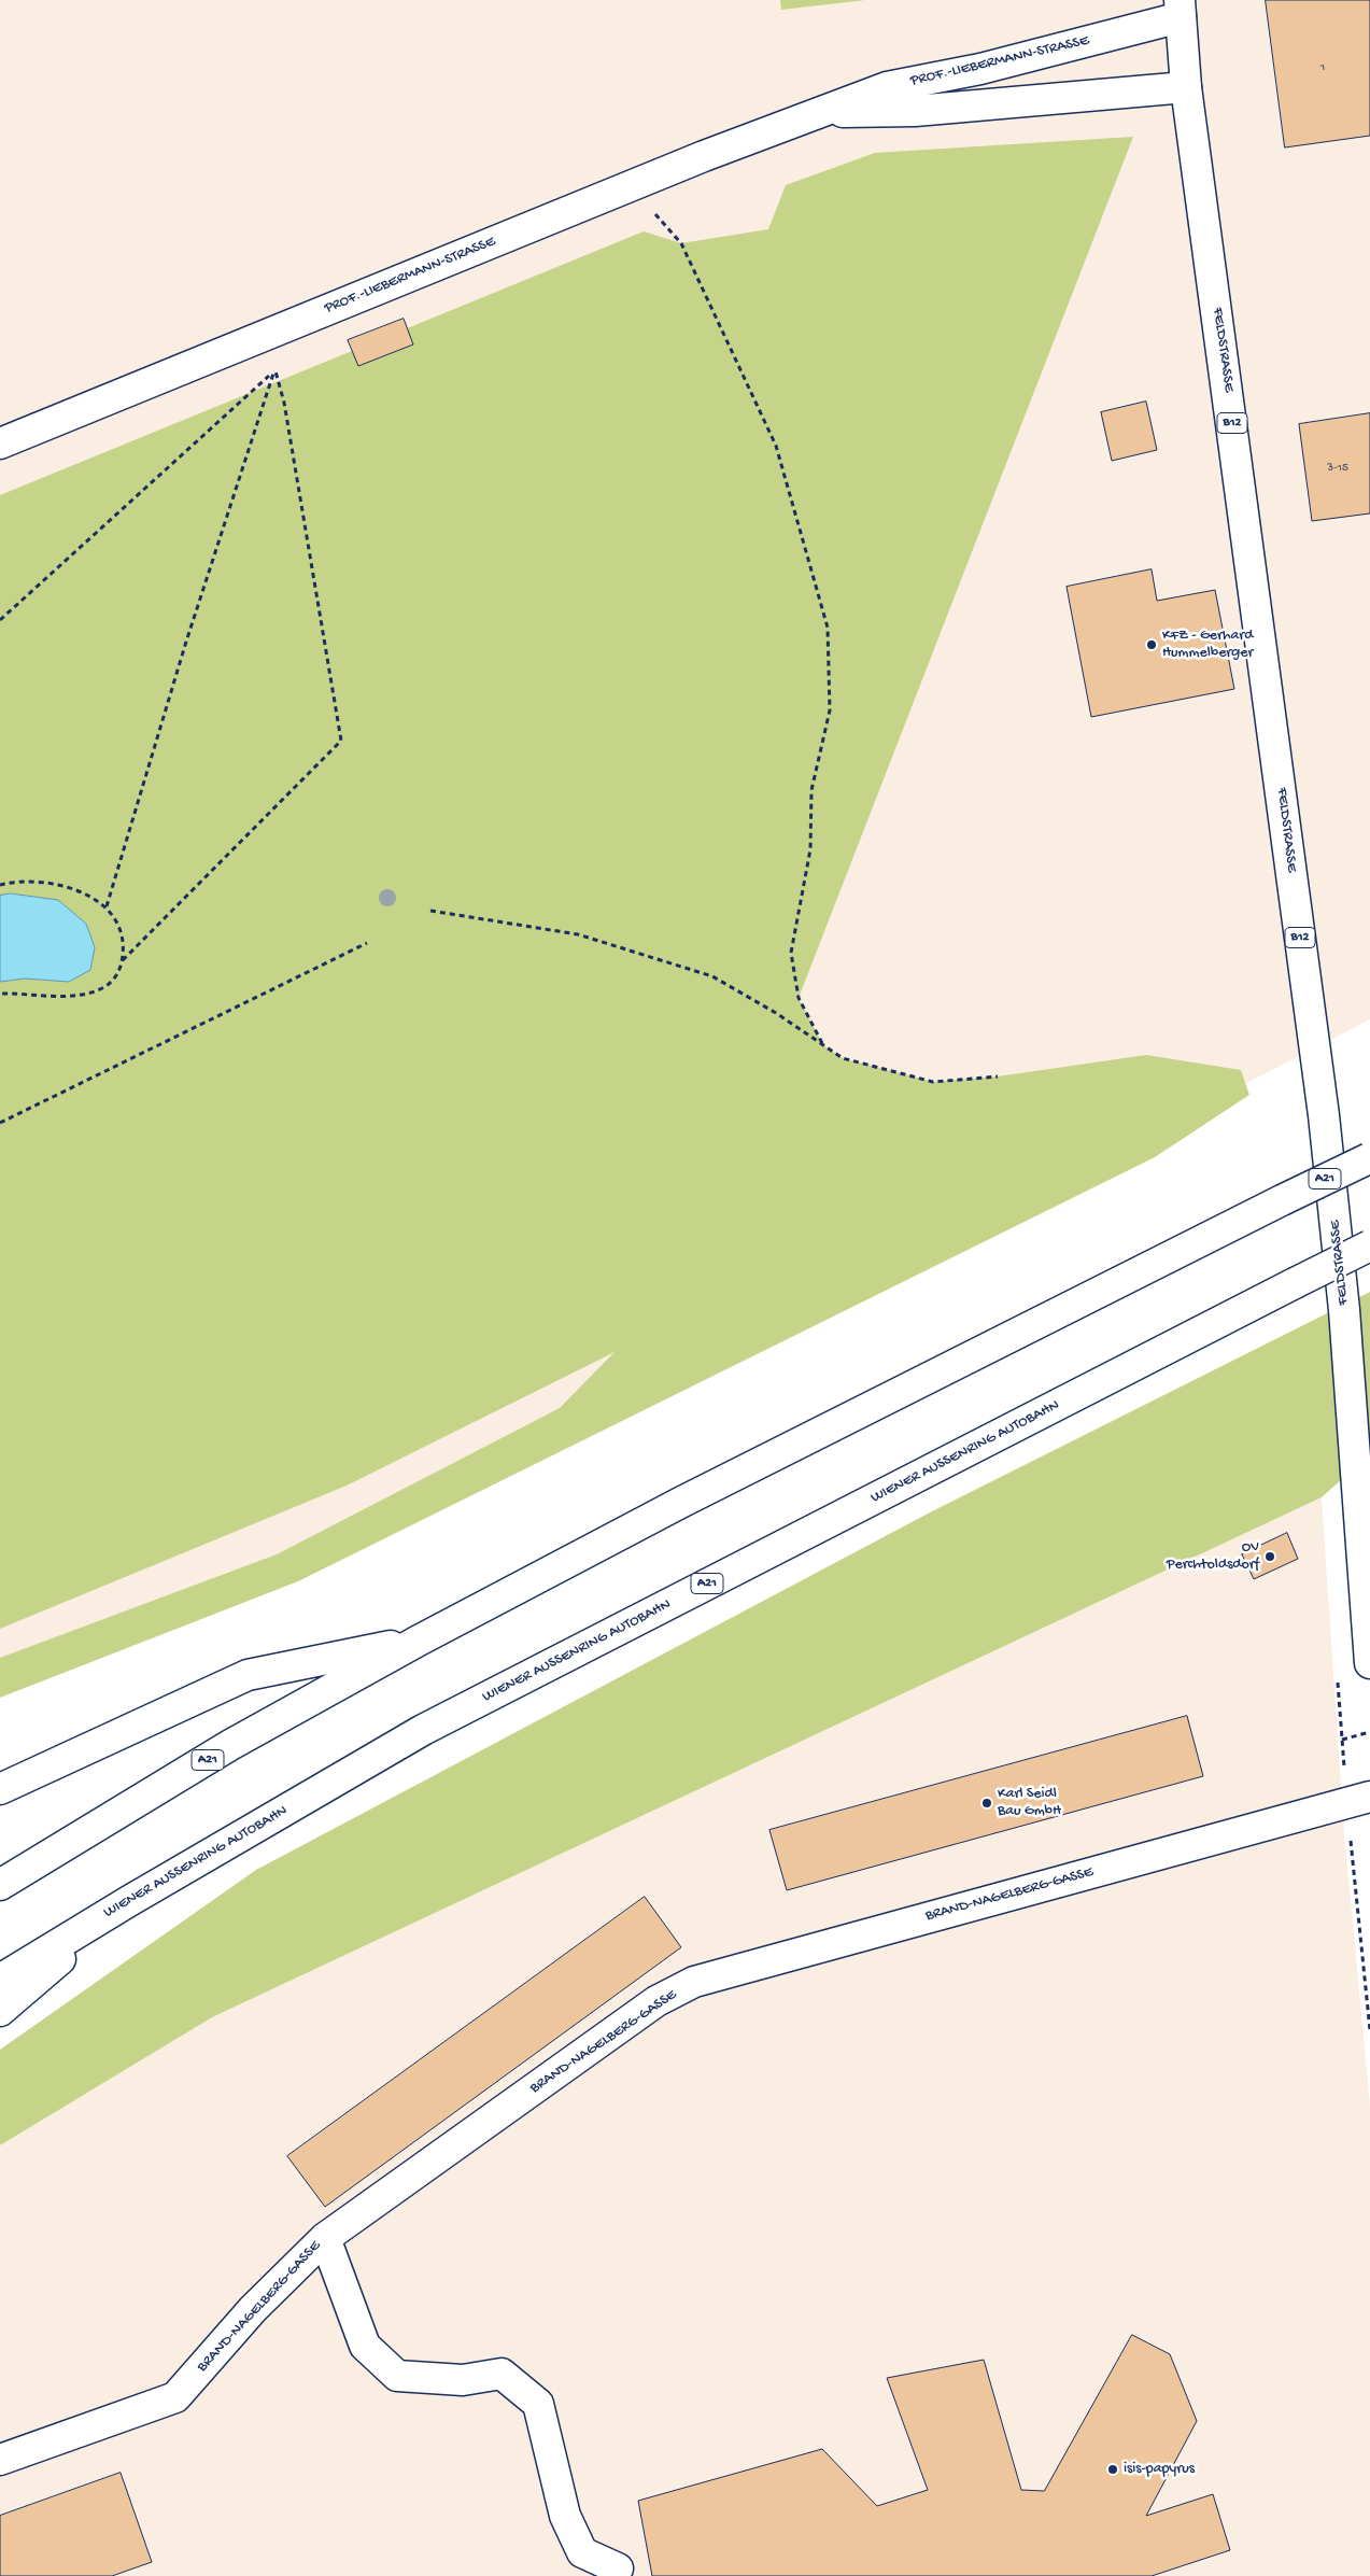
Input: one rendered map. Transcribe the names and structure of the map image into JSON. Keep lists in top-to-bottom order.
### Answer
{
  "streets": {
    "main road": [
      "PROF.-LIEBERMANN-STRASSE",
      "FELDSTRASSE",
      "B12",
      "A21",
      "WIENER AUSSENRING AUTOBAHN",
      "BRAND-NAGELBERG-GASSE"
    ]
  },
  "crossings": [
    ["PROF.-LIEBERMANN-STRASSE", "FELDSTRASSE"]
  ],
  "places": [
    "KFZ - Gerhard Hummelberger",
    "OV Perchtoldsdorf",
    "Karl Seidl Bau GmbH",
    "isis-papyrus"
  ],
  "house_numbers": ["1", "3-15"]
}
